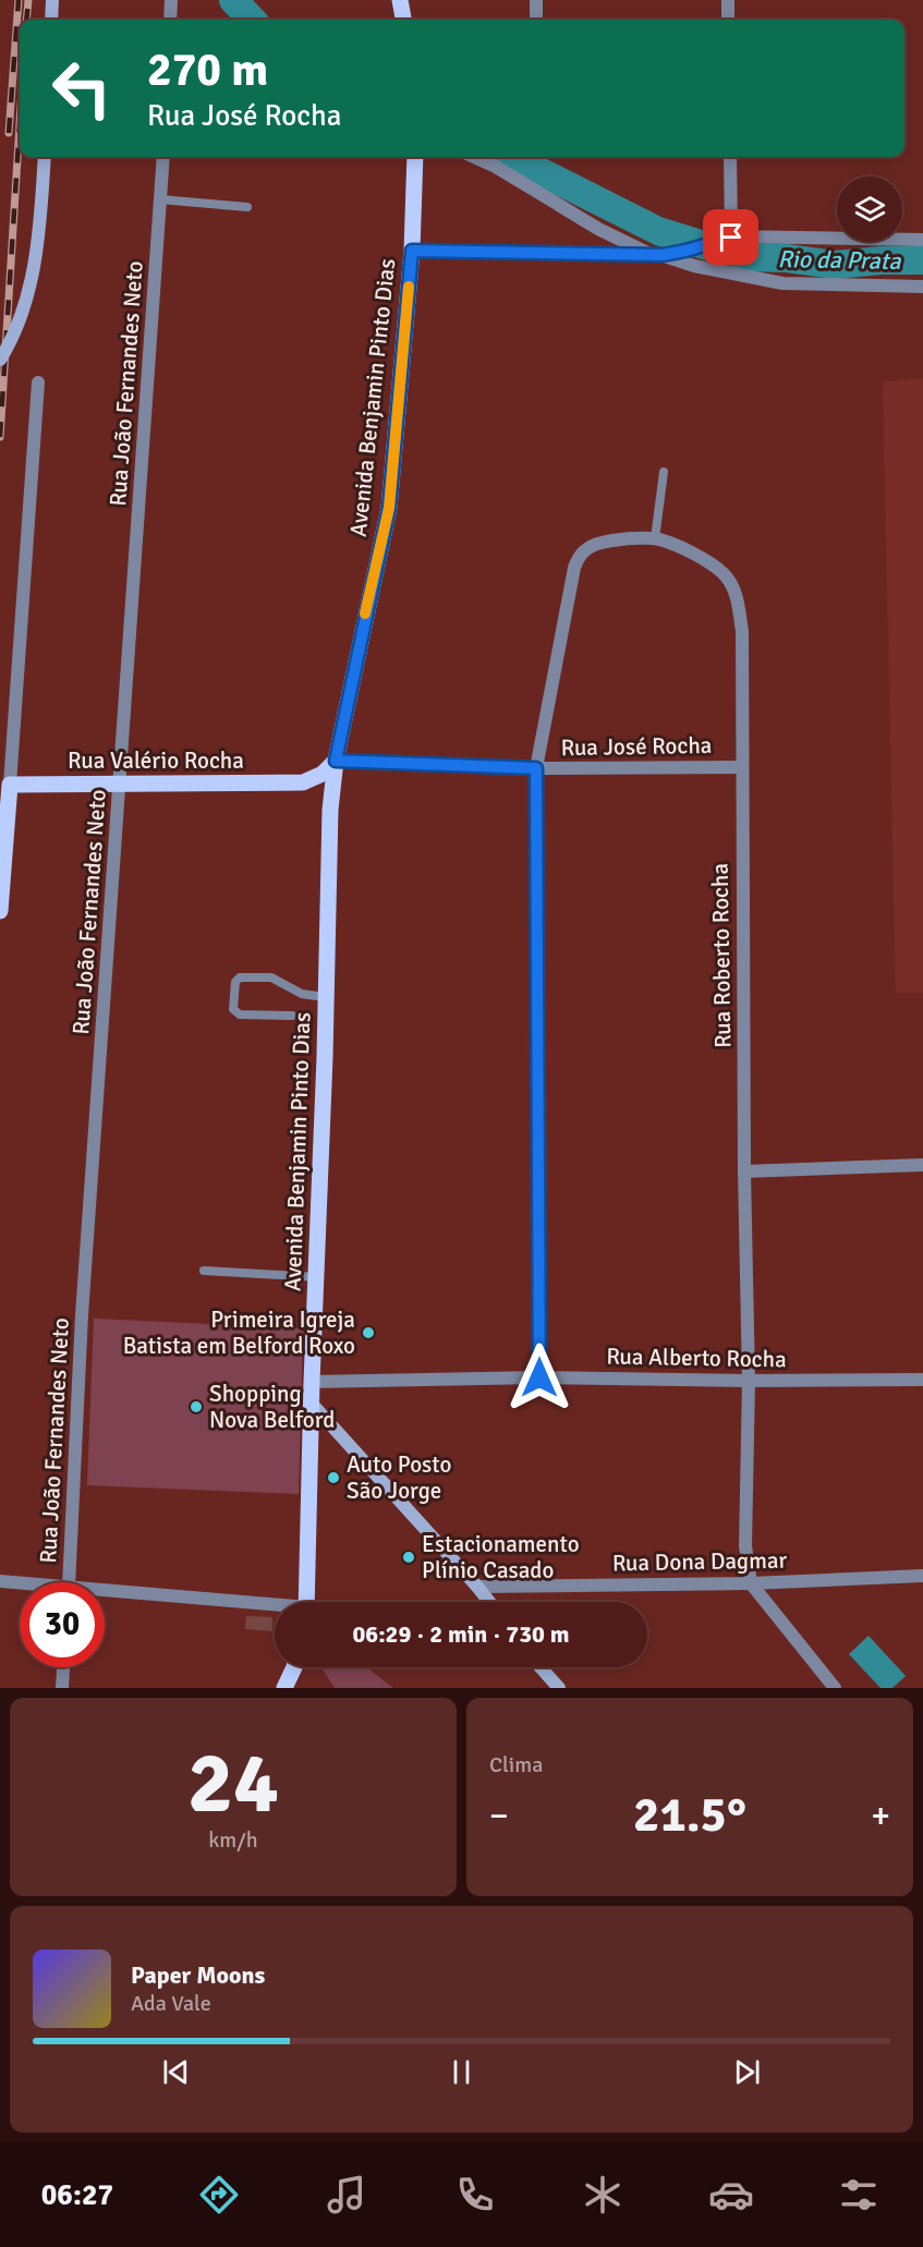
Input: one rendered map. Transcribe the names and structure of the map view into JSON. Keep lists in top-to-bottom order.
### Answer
{
  "streets": {
    "main road": ["Avenida Benjamin Pinto Dias", "Rua Valério Rocha"],
    "street": [
      "Rua João Fernandes Neto",
      "Rua José Rocha",
      "Rua Roberto Rocha",
      "Rua Alberto Rocha",
      "Rua Dona Dagmar"
    ]
  },
  "crossings": [
    ["Rua João Fernandes Neto", "Rua Valério Rocha"],
    ["Avenida Benjamin Pinto Dias", "Rua José Rocha"],
    ["Avenida Benjamin Pinto Dias", "Rua Alberto Rocha"],
    ["Rua José Rocha", "Rua Roberto Rocha"],
    ["Rua Roberto Rocha", "Rua Alberto Rocha"],
    ["Rua Roberto Rocha", "Rua Dona Dagmar"]
  ],
  "water": ["Rio da Prata"],
  "places": [
    "Primeira Igreja Batista em Belford Roxo",
    "Shopping Nova Belford",
    "Auto Posto São Jorge",
    "Estacionamento Plínio Casado"
  ],
  "page": {
    "turn": ["270 m", "Rua José Rocha"],
    "limit": "30",
    "trip": "06:29 · 2 min · 730 m",
    "tile": [
      ["24", "km/h"],
      "Clima"
    ],
    "heat": ["−", "21.5°", "+"],
    "song": ["Paper Moons", "Ada Vale"],
    "tabs": "06:27"
  }
}
